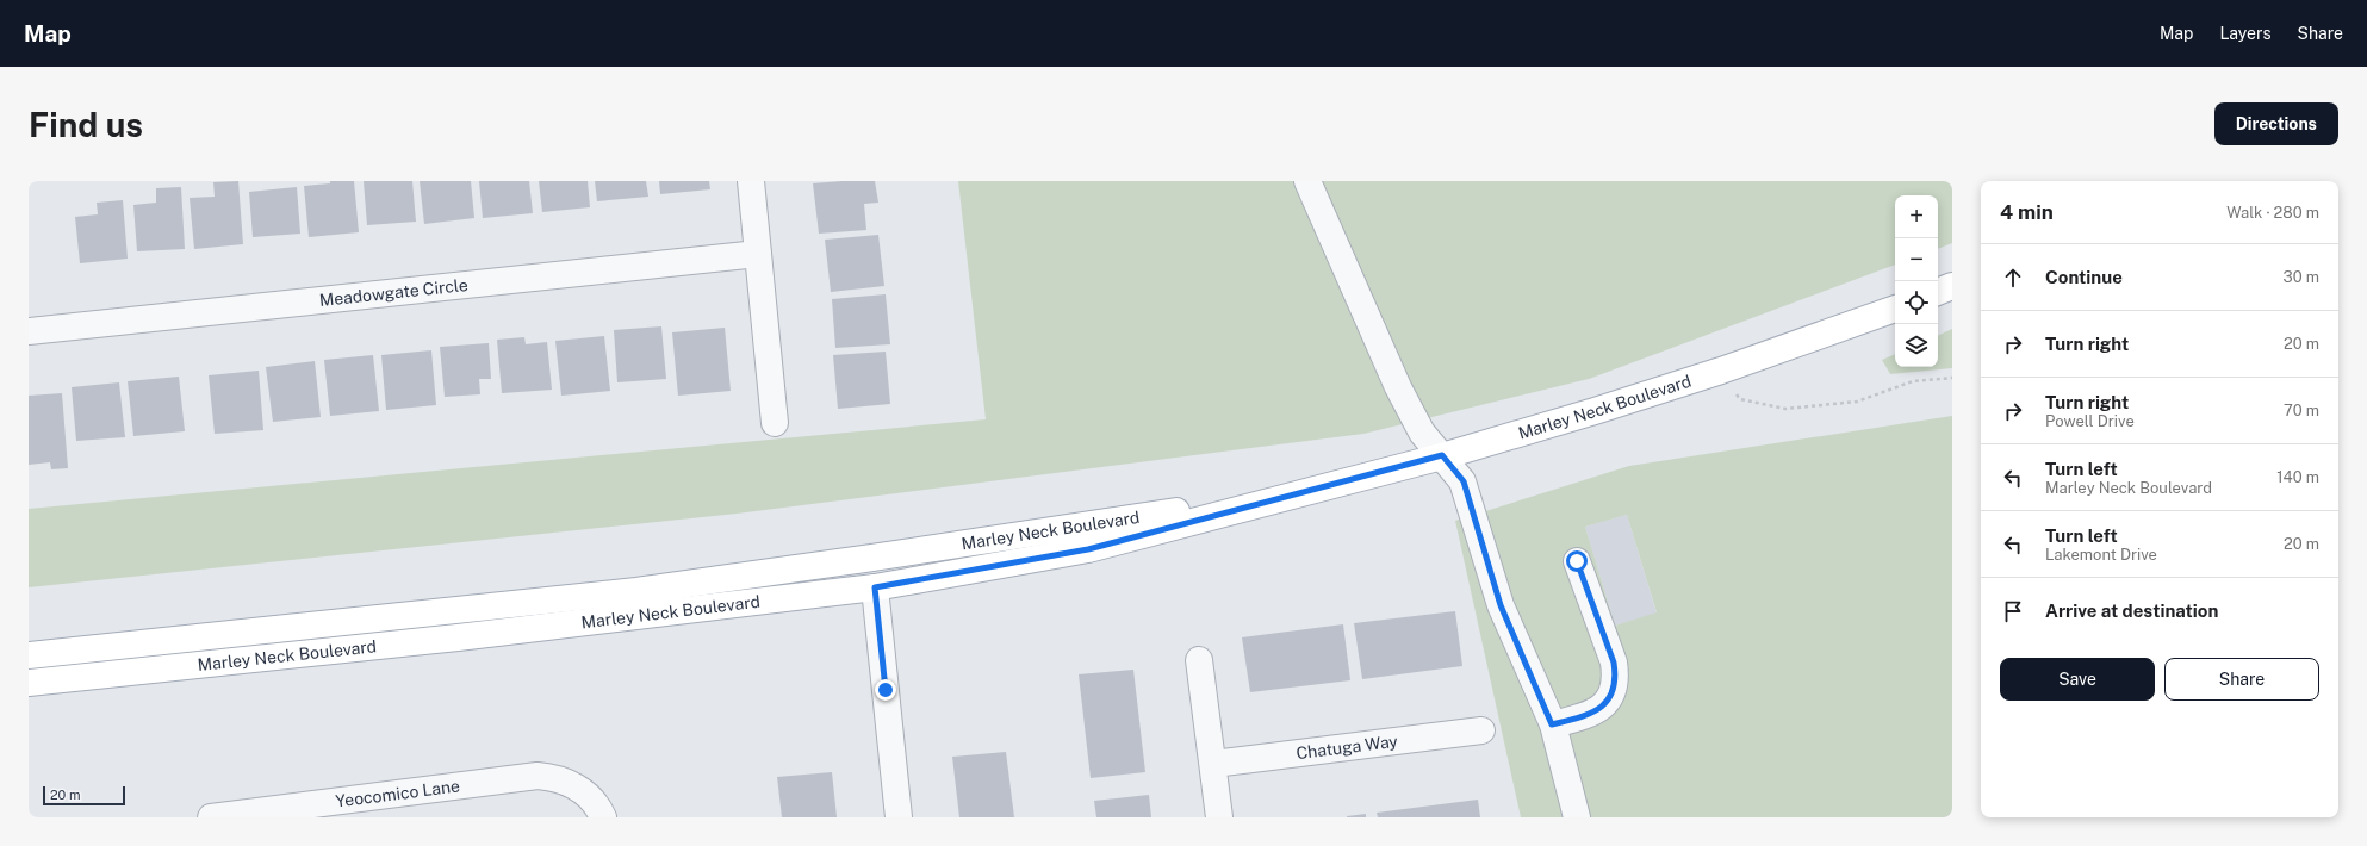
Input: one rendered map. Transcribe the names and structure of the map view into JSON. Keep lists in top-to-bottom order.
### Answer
{
  "streets": {
    "main road": ["Marley Neck Boulevard"],
    "street": ["Meadowgate Circle", "Chatuga Way", "Yeocomico Lane"]
  },
  "scale_bar": "20 m",
  "page": {
    "header": "Map",
    "nav": ["Map", "Layers", "Share"],
    "buttons": [
      "Directions",
      ["Save", "Share"]
    ],
    "title": "Find us",
    "heading": ["4 min", "Walk · 280 m"],
    "map_buttons": ["+", "−"],
    "list": [
      ["Continue", "30 m"],
      ["Turn right", "20 m"],
      ["Turn right", "Powell Drive", "70 m"],
      ["Turn left", "Marley Neck Boulevard", "140 m"],
      ["Turn left", "Lakemont Drive", "20 m"],
      "Arrive at destination"
    ],
    "scale": "20 m"
  }
}
